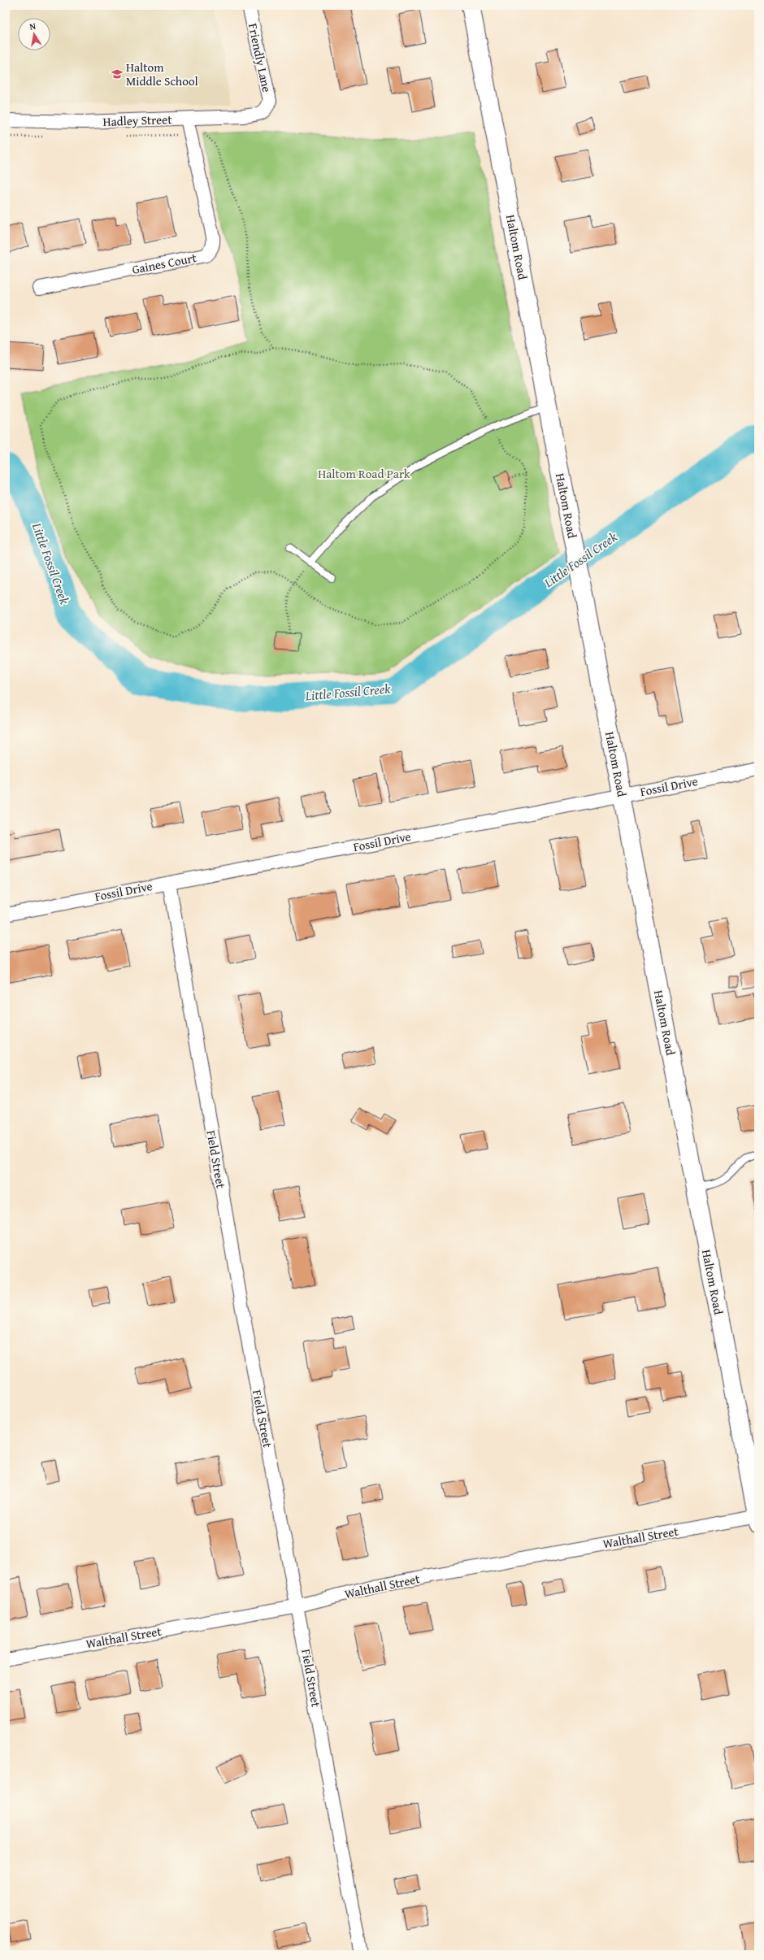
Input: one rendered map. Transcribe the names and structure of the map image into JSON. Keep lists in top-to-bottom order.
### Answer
{
  "streets": {
    "main road": ["Haltom Road"],
    "street": [
      "Friendly Lane",
      "Hadley Street",
      "Gaines Court",
      "Fossil Drive",
      "Field Street",
      "Walthall Street"
    ]
  },
  "crossings": [
    ["Friendly Lane", "Hadley Street"],
    ["Hadley Street", "Gaines Court"],
    ["Haltom Road", "Fossil Drive"],
    ["Haltom Road", "Walthall Street"],
    ["Fossil Drive", "Field Street"],
    ["Field Street", "Walthall Street"]
  ],
  "water": ["Little Fossil Creek"],
  "parks": ["Haltom Road Park"],
  "places": {
    "school or university": ["Haltom Middle School"]
  },
  "north": "top"
}
